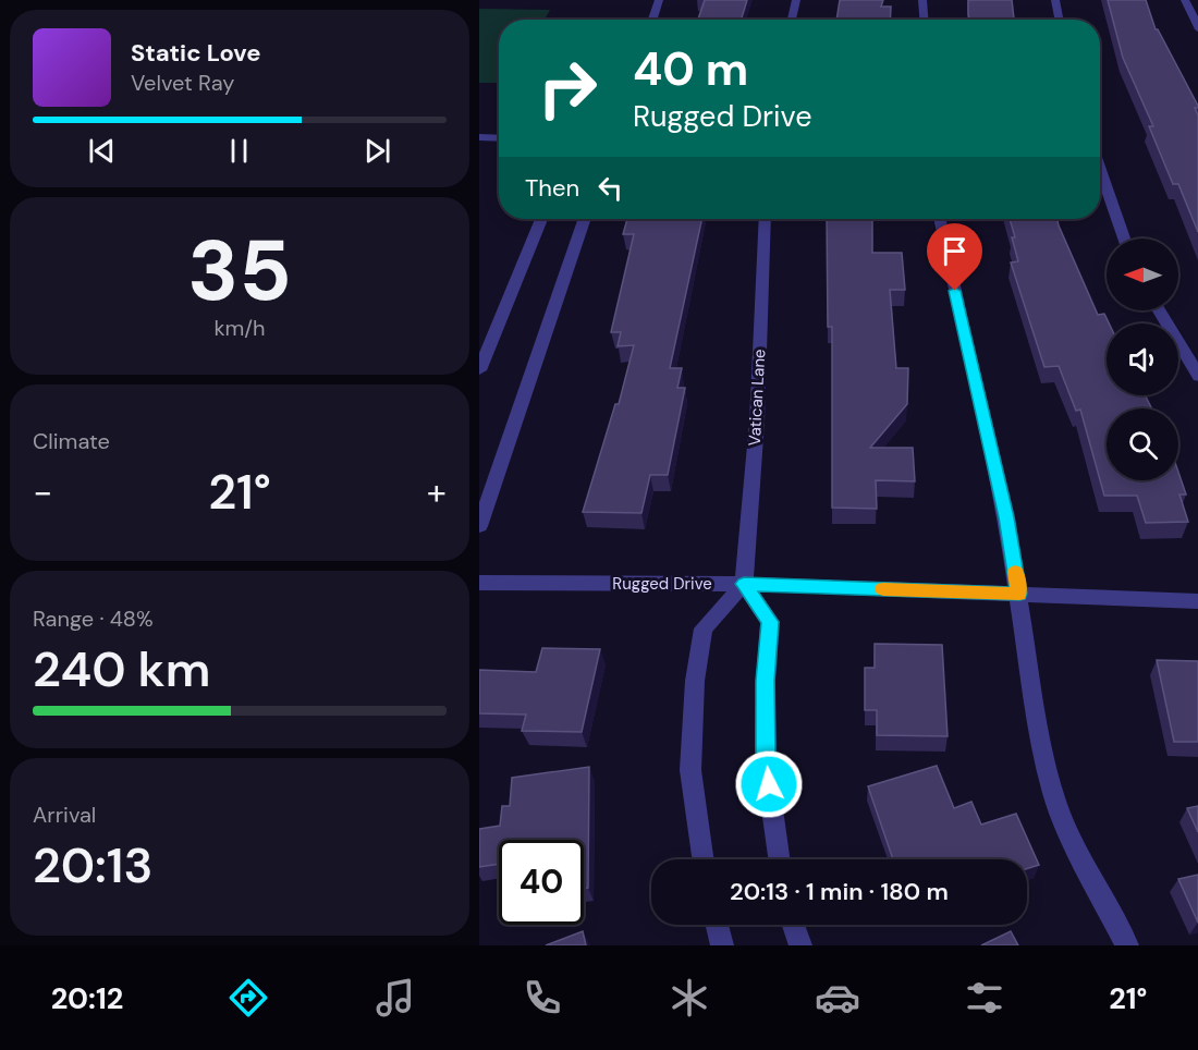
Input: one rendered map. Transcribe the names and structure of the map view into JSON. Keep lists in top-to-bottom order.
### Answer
{
  "streets": {
    "street": ["Vatican Lane", "Rugged Drive"]
  },
  "crossings": [
    ["Vatican Lane", "Rugged Drive"]
  ],
  "north": "left",
  "page": {
    "turn": ["40 m", "Rugged Drive"],
    "song": ["Static Love", "Velvet Ray"],
    "then": "Then",
    "tile": [
      ["35", "km/h"],
      "Climate",
      ["Range · 48%", "240 km"],
      ["Arrival", "20:13"]
    ],
    "heat": ["−", "21°", "+"],
    "limit": "40",
    "trip": "20:13 · 1 min · 180 m",
    "tabs": ["20:12", "21°"]
  }
}
